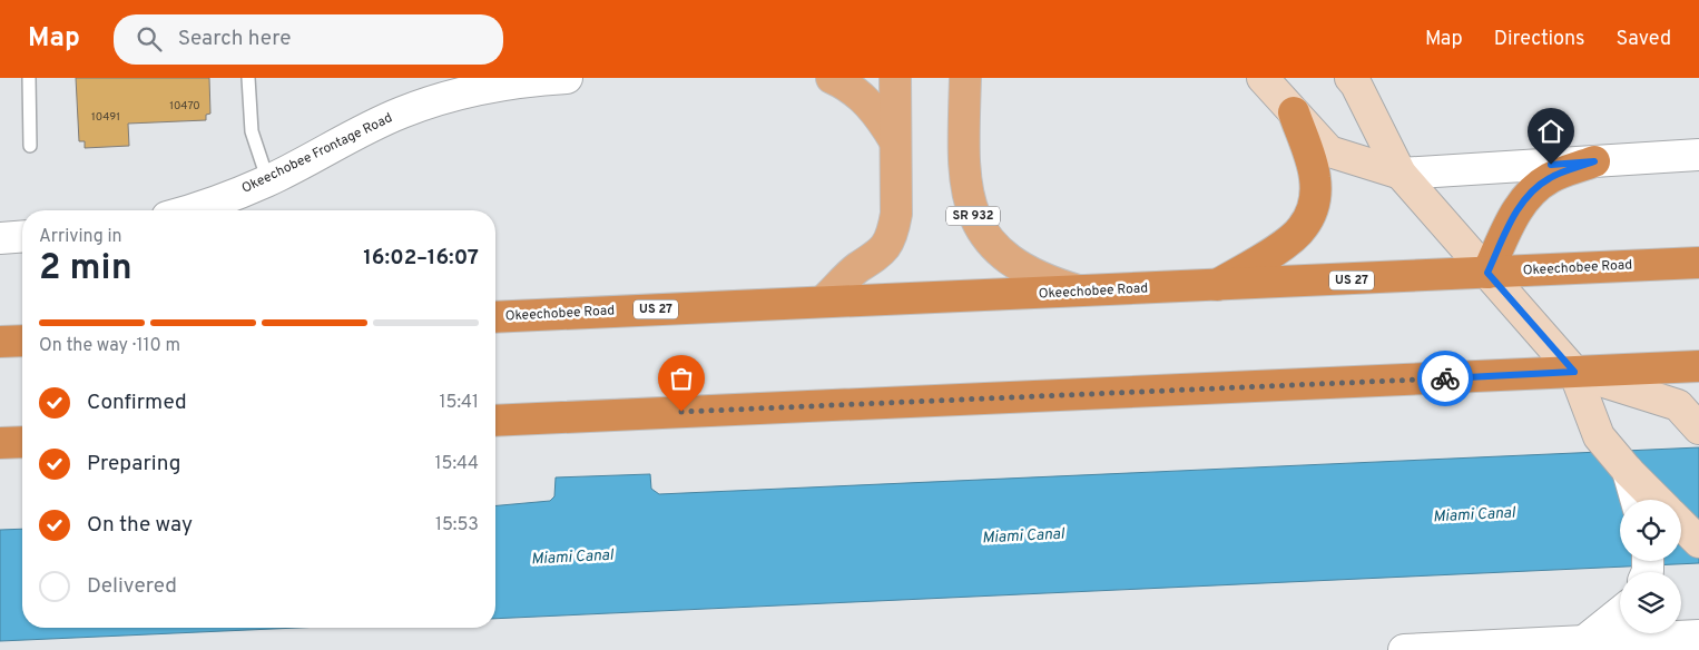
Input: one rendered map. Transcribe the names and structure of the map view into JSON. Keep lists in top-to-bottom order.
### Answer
{
  "streets": {
    "highway": ["Okeechobee Road", "US 27"],
    "main road": ["SR 932"],
    "street": ["Okeechobee Frontage Road"]
  },
  "crossings": [
    ["SR 932", "Okeechobee Road"]
  ],
  "water": ["Miami Canal"],
  "house_numbers": ["10470", "10491"],
  "page": {
    "header": "Map",
    "search": "Search here",
    "nav": ["Map", "Directions", "Saved"],
    "heading": ["2 min", "Arriving in", "16:02–16:07"],
    "bar": "On the way · 110 m",
    "list": [
      ["Confirmed", "15:41"],
      ["Preparing", "15:44"],
      ["On the way", "15:53"],
      "Delivered"
    ]
  }
}
